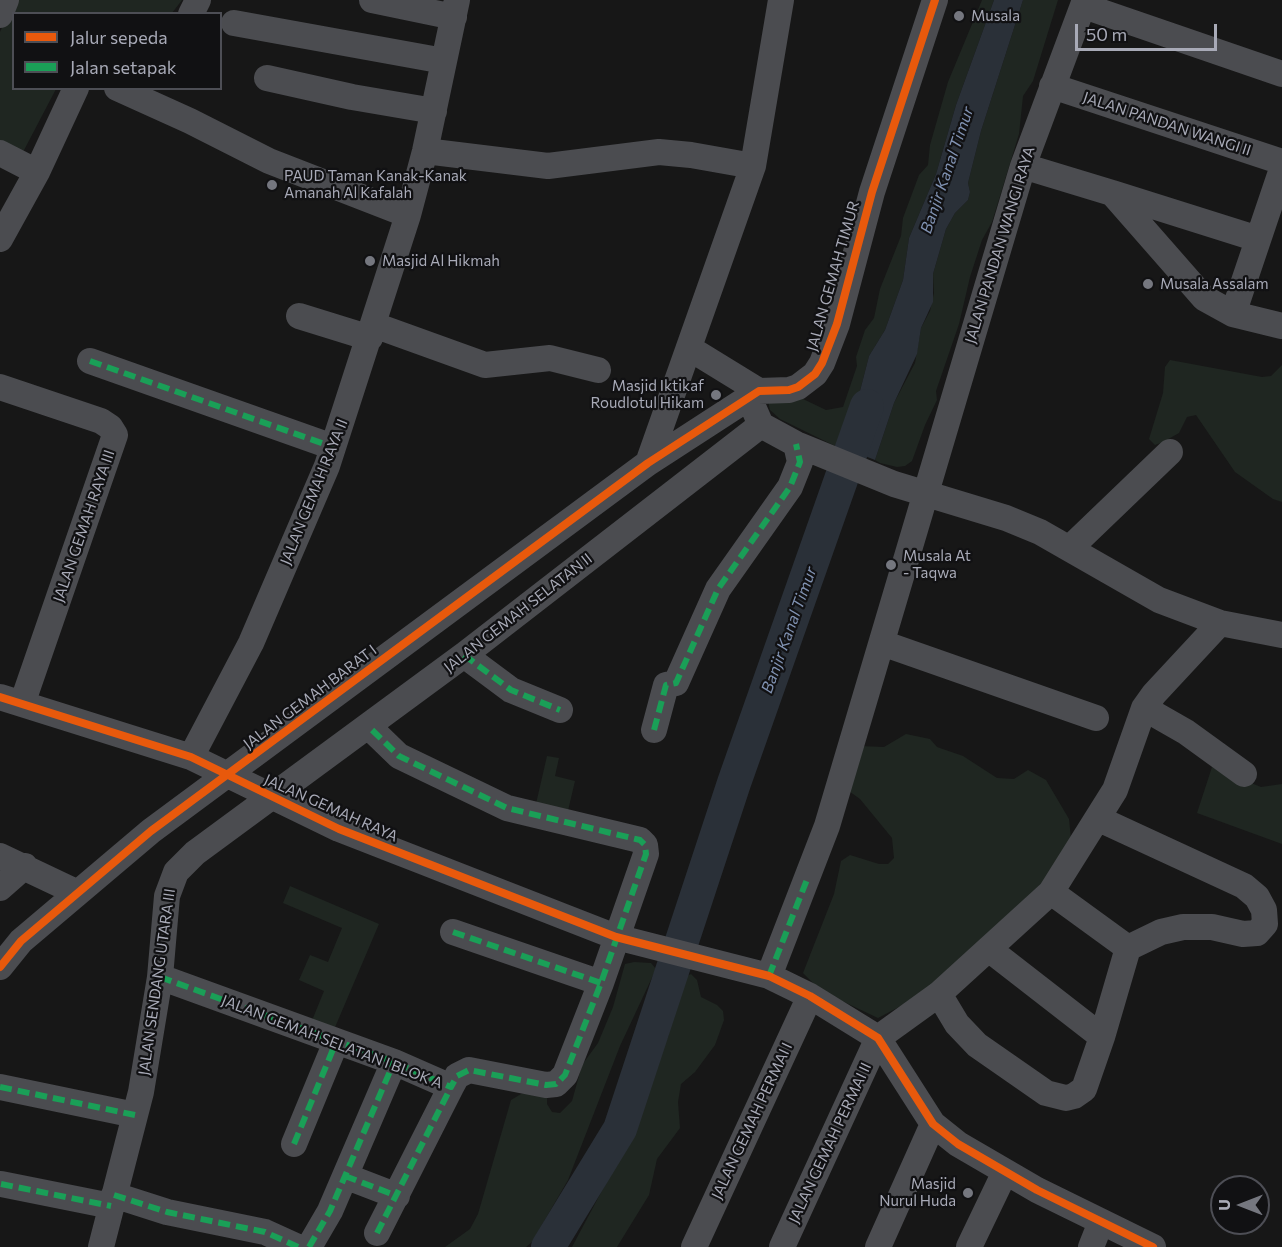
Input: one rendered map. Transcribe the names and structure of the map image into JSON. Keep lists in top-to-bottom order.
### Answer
{
  "streets": {
    "street": [
      "JALAN PANDAN WANGI II",
      "JALAN PANDAN WANGI RAYA",
      "JALAN GEMAH TIMUR",
      "JALAN GEMAH RAYA II",
      "JALAN GEMAH RAYA III",
      "JALAN GEMAH SELATAN II",
      "JALAN GEMAH BARAT I",
      "JALAN GEMAH RAYA",
      "JALAN SENDANG UTARA III",
      "JALAN GEMAH SELATAN I BLOK A",
      "JALAN GEMAH PERMAI I",
      "JALAN GEMAH PERMAI II"
    ]
  },
  "crossings": [
    ["JALAN PANDAN WANGI II", "JALAN PANDAN WANGI RAYA"],
    ["JALAN PANDAN WANGI RAYA", "JALAN GEMAH RAYA"],
    ["JALAN GEMAH TIMUR", "JALAN GEMAH BARAT I"],
    ["JALAN GEMAH RAYA II", "JALAN GEMAH RAYA"],
    ["JALAN GEMAH RAYA III", "JALAN GEMAH RAYA"],
    ["JALAN GEMAH SELATAN II", "JALAN GEMAH RAYA"],
    ["JALAN GEMAH SELATAN II", "JALAN SENDANG UTARA III"],
    ["JALAN GEMAH BARAT I", "JALAN GEMAH RAYA"],
    ["JALAN GEMAH RAYA", "JALAN SENDANG UTARA III"],
    ["JALAN GEMAH RAYA", "JALAN GEMAH PERMAI I"],
    ["JALAN GEMAH RAYA", "JALAN GEMAH PERMAI II"],
    ["JALAN SENDANG UTARA III", "JALAN GEMAH SELATAN I BLOK A"]
  ],
  "water": ["Banjir Kanal Timur"],
  "places": [
    "Musala",
    "PAUD Taman Kanak-Kanak Amanah Al Kafalah",
    "Masjid Al Hikmah",
    "Musala Assalam",
    "Masjid Iktikaf Roudlotul Hikam",
    "Musala At - Taqwa",
    "Masjid Nurul Huda"
  ],
  "legend": ["Jalur sepeda", "Jalan setapak"],
  "scale_bar": "50 m",
  "north": "left"
}
